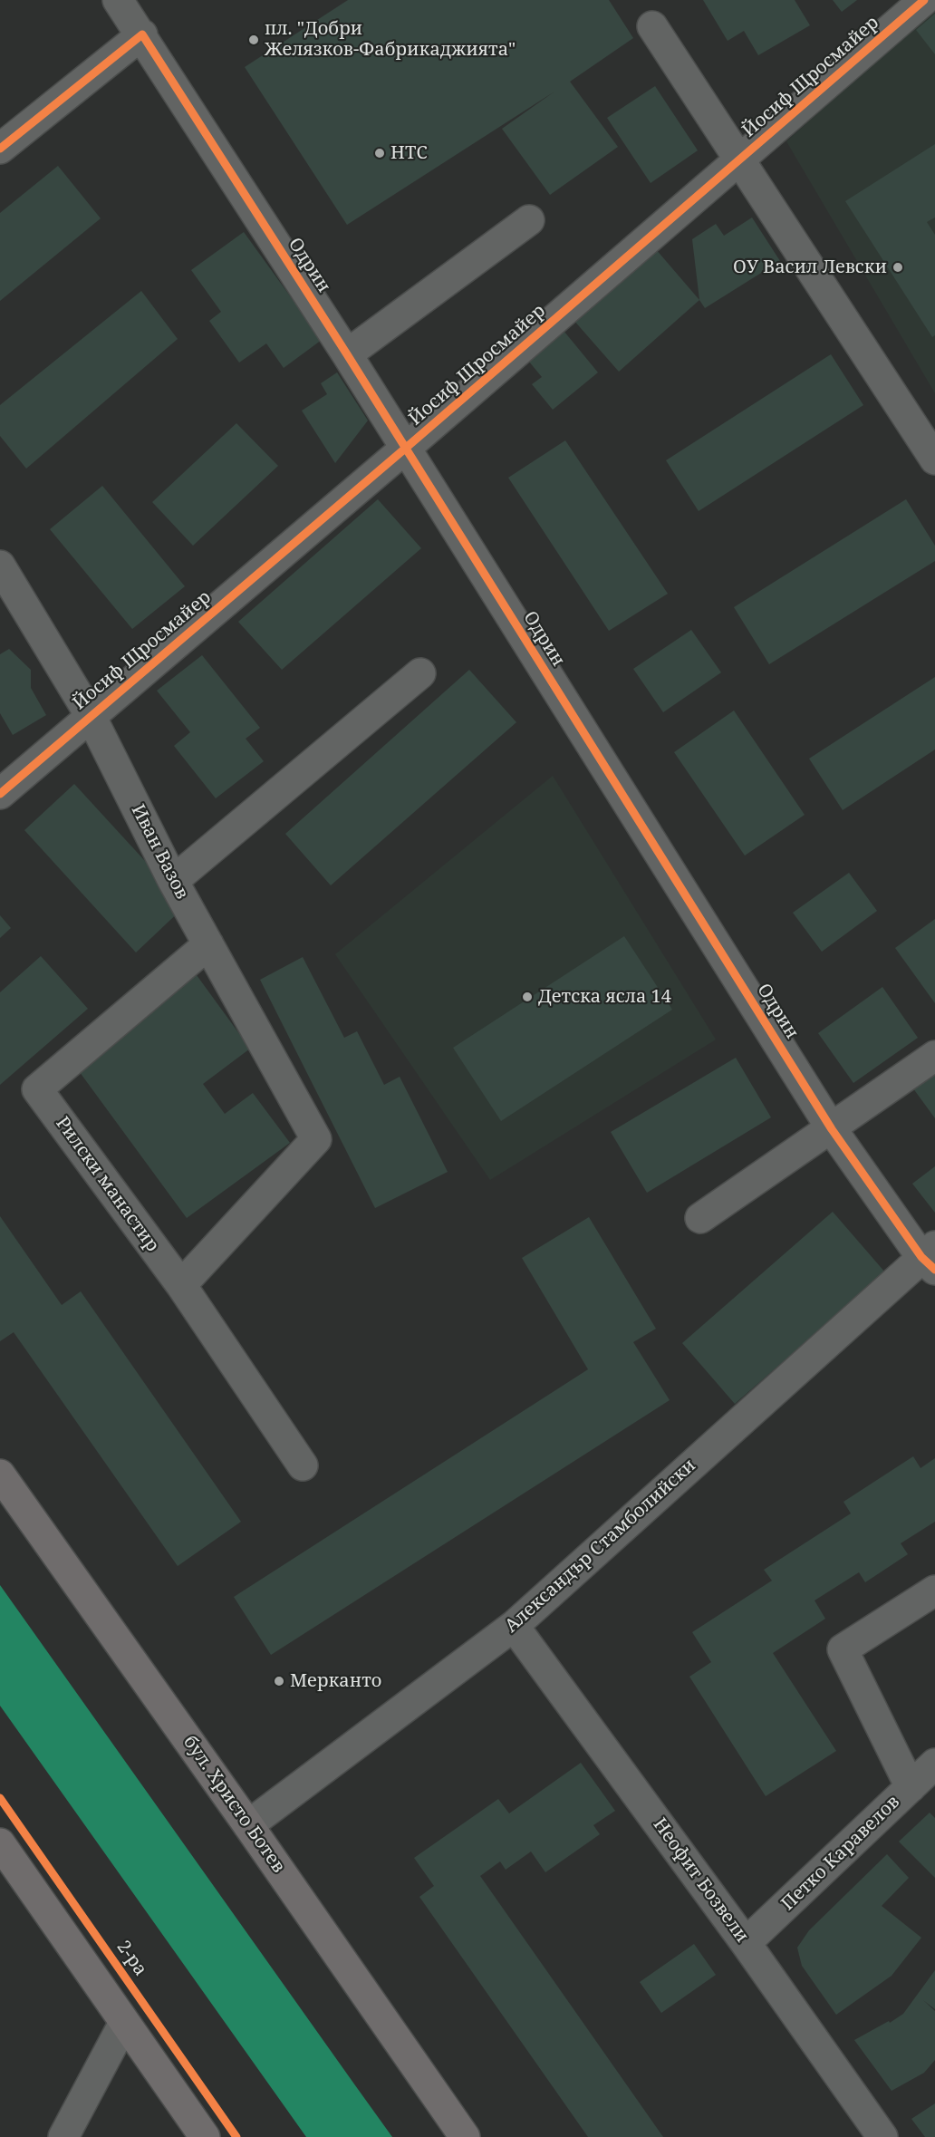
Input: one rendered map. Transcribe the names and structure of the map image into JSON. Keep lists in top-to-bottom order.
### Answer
{
  "streets": {
    "main road": ["бул. Христо Ботев"],
    "street": [
      "Йосиф Щросмайер",
      "Одрин",
      "Иван Вазов",
      "Рилски манастир",
      "Александър Стамболийски",
      "Петко Каравелов",
      "Неофит Бозвели"
    ],
    "cycle path": ["2-ра"]
  },
  "crossings": [
    ["Йосиф Щросмайер", "Одрин"],
    ["Йосиф Щросмайер", "Иван Вазов"],
    ["Одрин", "Александър Стамболийски"],
    ["Иван Вазов", "Рилски манастир"],
    ["Александър Стамболийски", "бул. Христо Ботев"],
    ["Александър Стамболийски", "Неофит Бозвели"],
    ["Петко Каравелов", "Неофит Бозвели"]
  ],
  "places": [
    "пл. \"Добри Желязков-Фабрикаджията\"",
    "НТС",
    "ОУ Васил Левски",
    "Детска ясла 14",
    "Мерканто"
  ]
}
